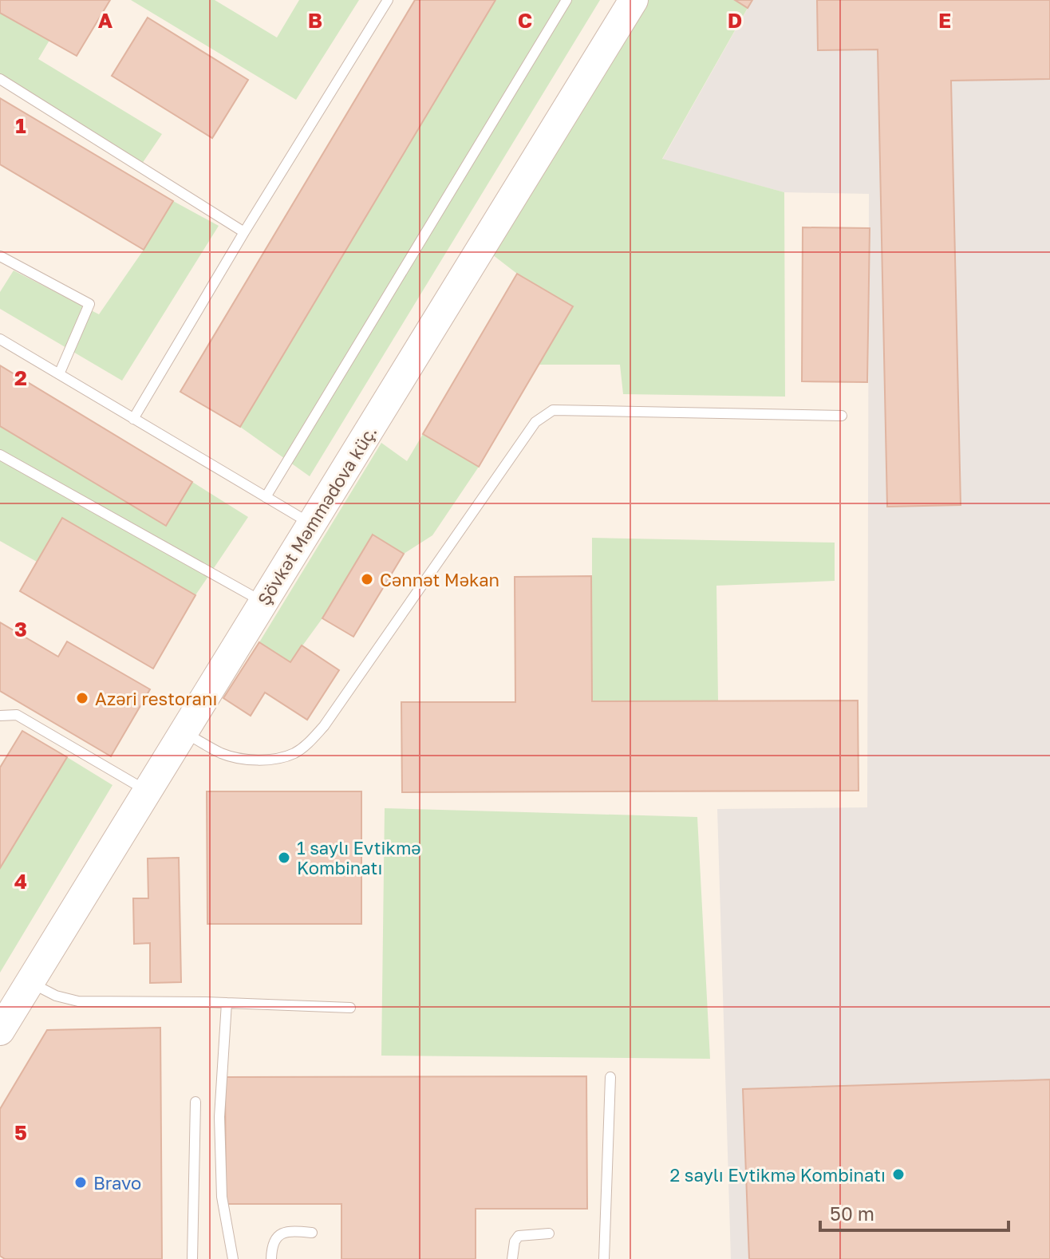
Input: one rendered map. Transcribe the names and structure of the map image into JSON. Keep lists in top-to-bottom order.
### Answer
{
  "streets": {
    "main road": ["Şövkət Məmmədova küç."]
  },
  "places": [
    "Cənnət Məkan",
    "Azəri restoranı",
    "1 saylı Evtikmə Kombinatı",
    "2 saylı Evtikmə Kombinatı",
    "Bravo"
  ],
  "scale_bar": "50 m",
  "grid": {
    "columns": [
      "A",
      "B",
      "C",
      "D",
      "E"
    ],
    "rows": [
      "1",
      "2",
      "3",
      "4",
      "5"
    ]
  }
}
